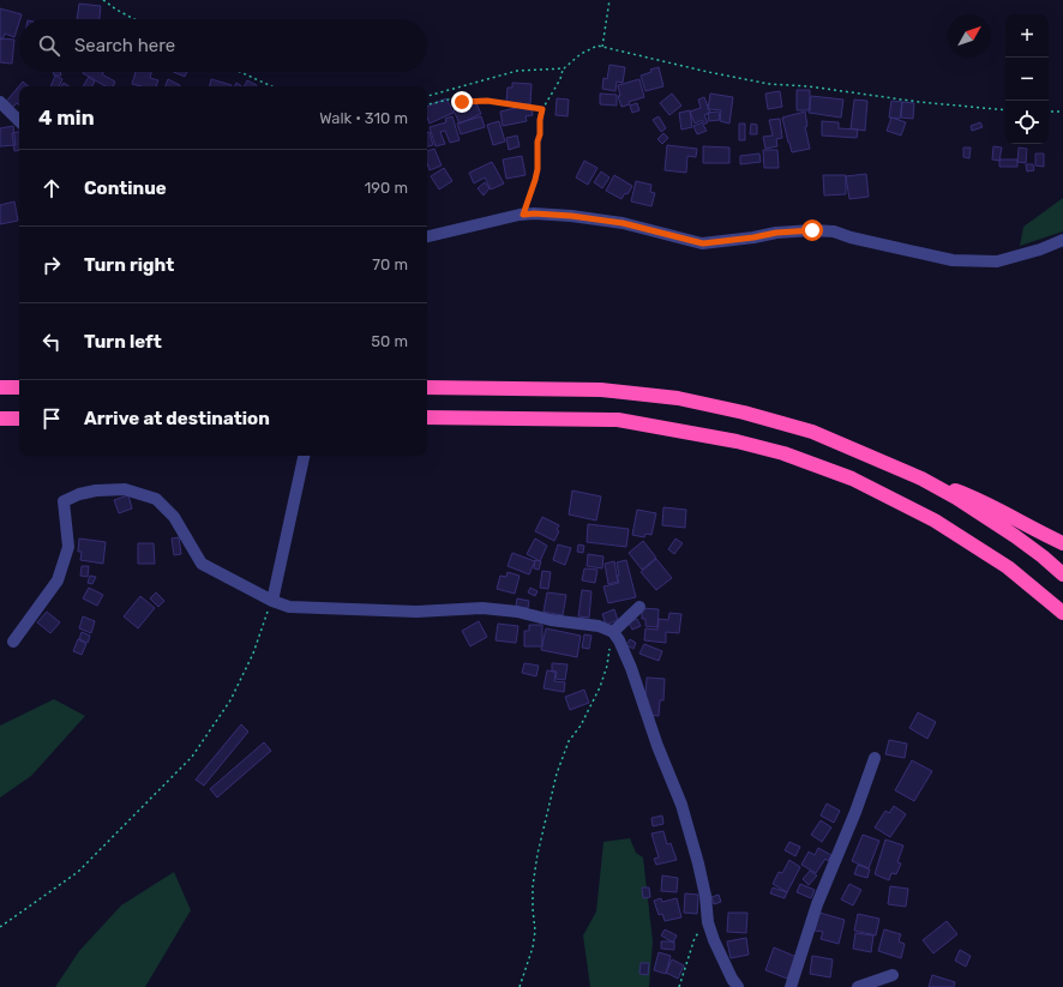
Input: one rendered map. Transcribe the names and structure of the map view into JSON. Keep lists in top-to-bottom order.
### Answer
{
  "north": "top right",
  "page": {
    "map_buttons": ["+", "−"],
    "search": "Search here",
    "heading": ["4 min", "Walk · 310 m"],
    "list": [
      ["Continue", "190 m"],
      ["Turn right", "70 m"],
      ["Turn left", "50 m"],
      "Arrive at destination"
    ]
  }
}
